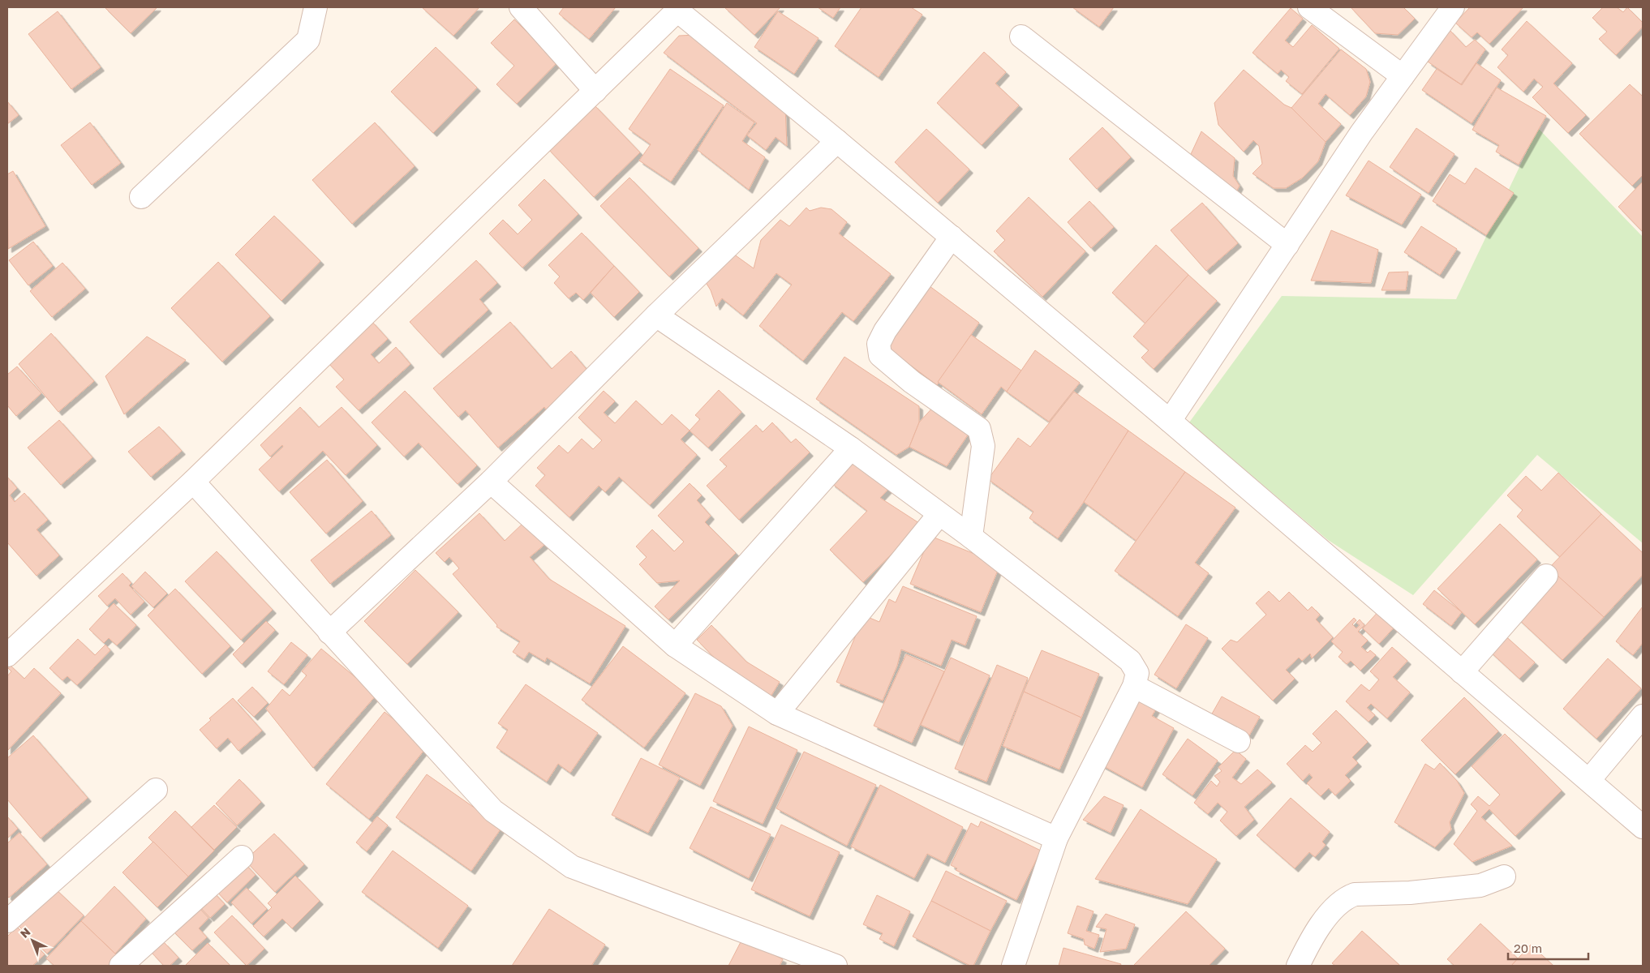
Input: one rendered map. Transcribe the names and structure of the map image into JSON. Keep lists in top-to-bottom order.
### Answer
{
  "scale_bar": "20 m",
  "north": "top left"
}
